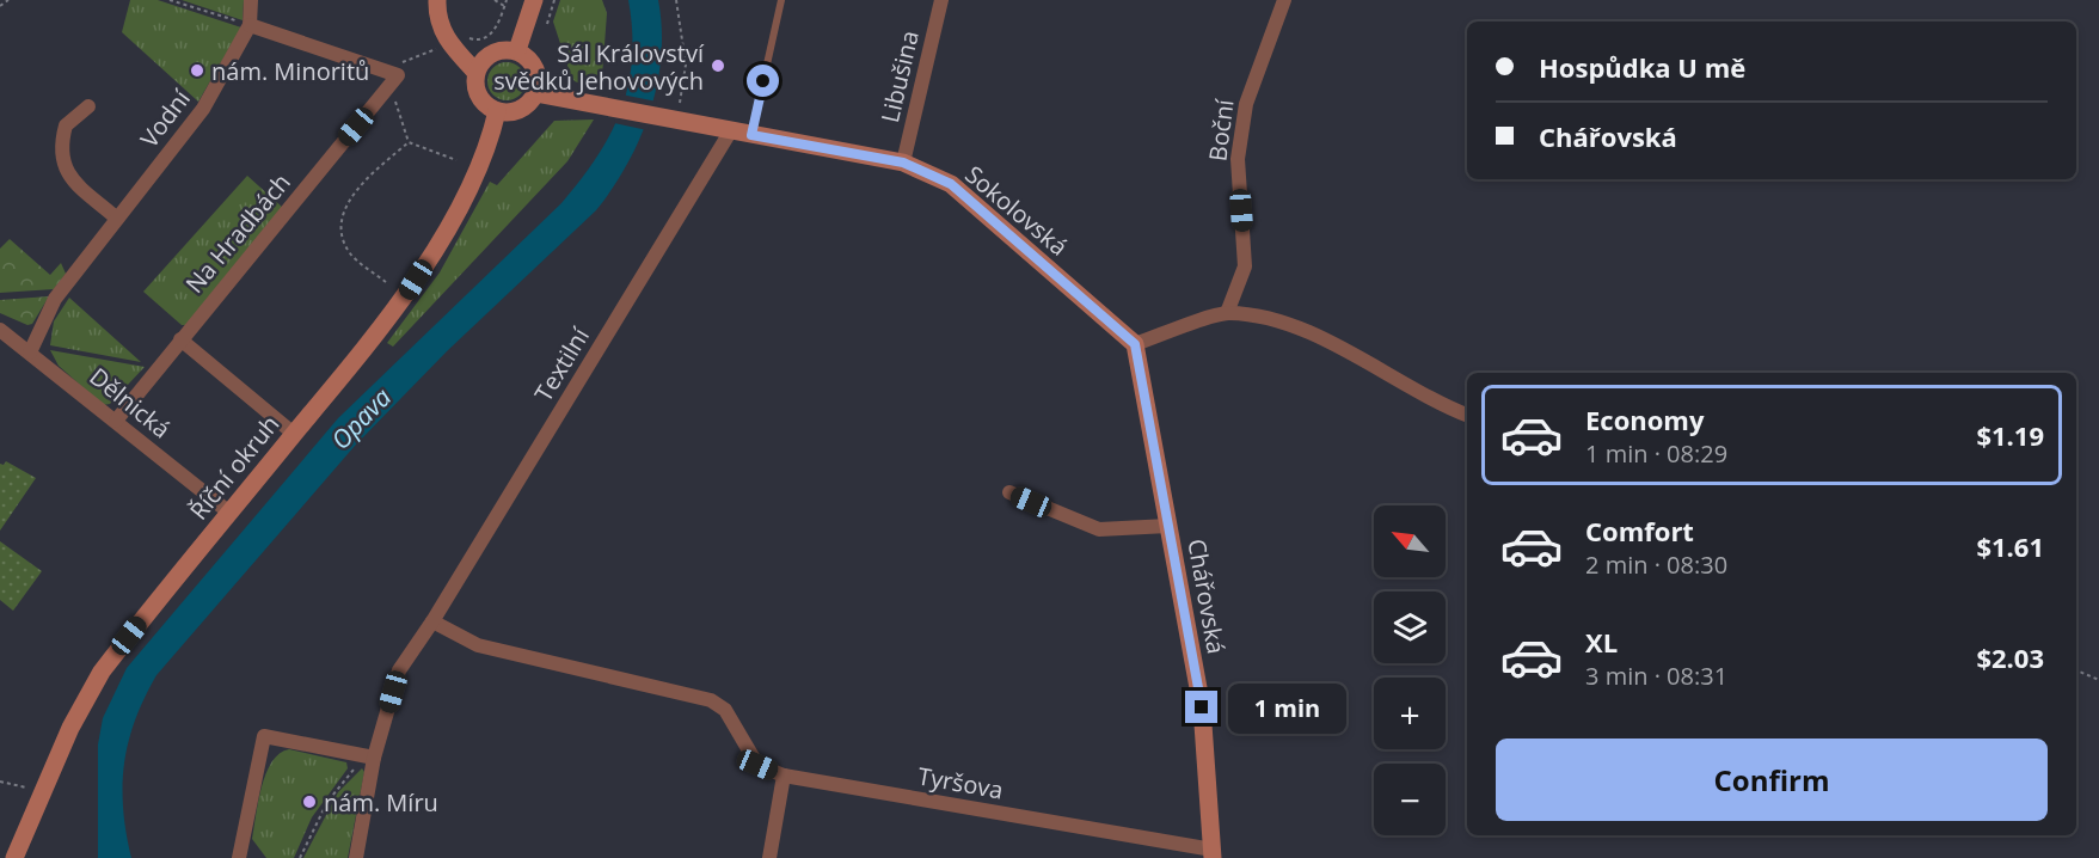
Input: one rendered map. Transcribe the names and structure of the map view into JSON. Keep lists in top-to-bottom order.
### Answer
{
  "streets": {
    "street": [
      "Libušina",
      "Vodní",
      "Boční",
      "Sokolovská",
      "Na Hradbách",
      "Textilní",
      "Dělnická",
      "Říční okruh",
      "Chářovská",
      "Tyršova"
    ]
  },
  "crossings": [
    ["Libušina", "Sokolovská"],
    ["Vodní", "Dělnická"],
    ["Sokolovská", "Textilní"],
    ["Sokolovská", "Říční okruh"],
    ["Sokolovská", "Chářovská"],
    ["Na Hradbách", "Dělnická"],
    ["Dělnická", "Říční okruh"],
    ["Chářovská", "Tyršova"]
  ],
  "water": ["Opava"],
  "places": ["Sál Království svědků Jehovových", "nám. Minoritů", "nám. Míru"],
  "north": "top left",
  "page": {
    "banner": ["Hospůdka U mě", "Chářovská"],
    "list": [
      {
        "name": "Economy",
        "note": "1 min · 08:29",
        "value": "$1.19"
      },
      {
        "name": "Comfort",
        "note": "2 min · 08:30",
        "value": "$1.61"
      },
      {
        "name": "XL",
        "note": "3 min · 08:31",
        "value": "$2.03"
      }
    ],
    "map_buttons": ["+", "−"],
    "bubble": "1 min",
    "buttons": "Confirm"
  }
}
